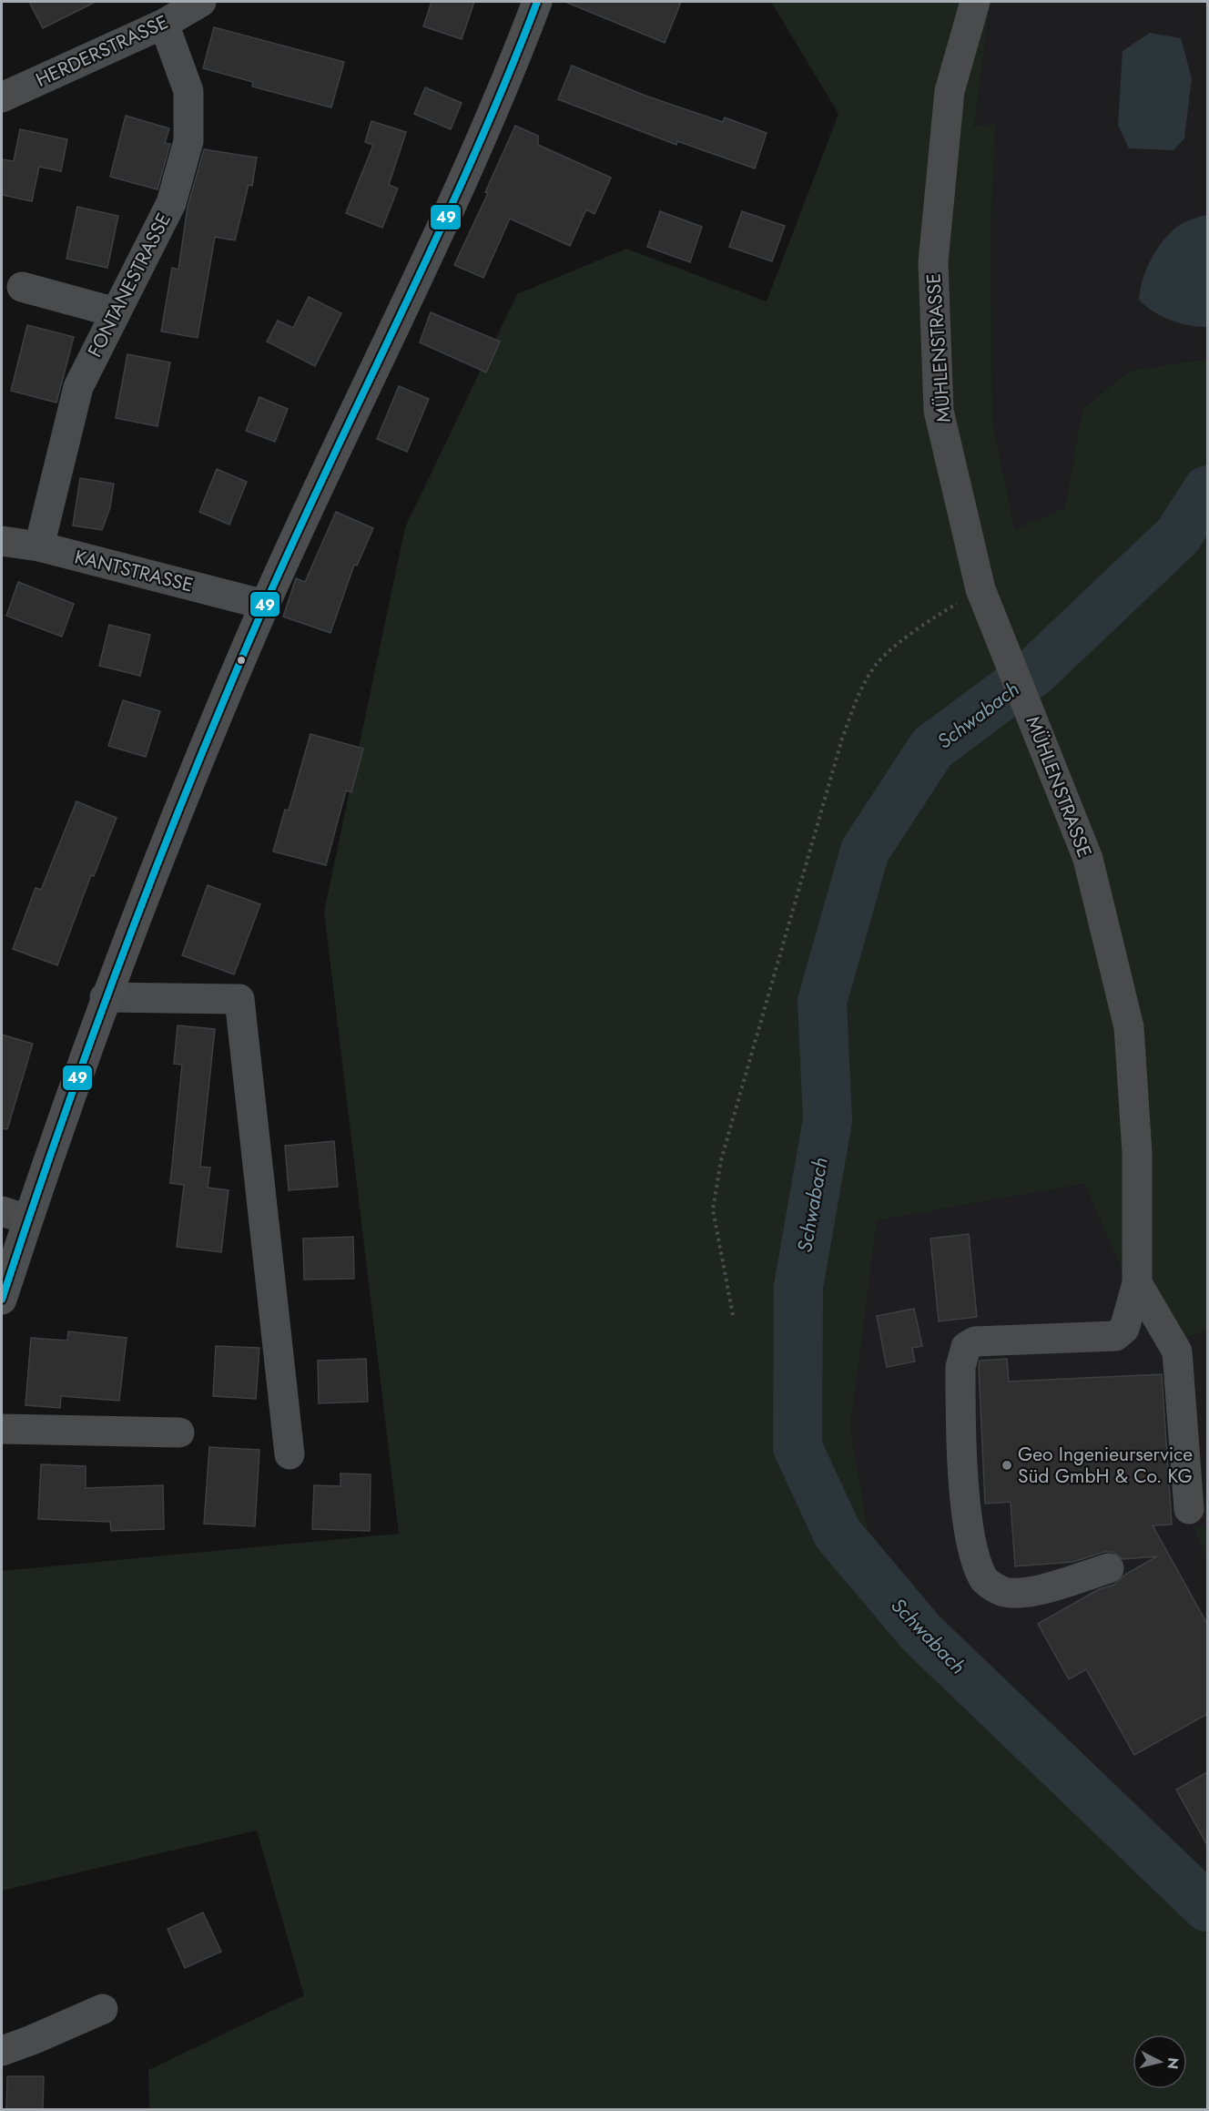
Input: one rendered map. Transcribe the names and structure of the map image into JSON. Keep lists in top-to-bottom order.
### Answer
{
  "streets": {
    "street": [
      "HERDERSTRASSE",
      "FONTANESTRASSE",
      "MÜHLENSTRASSE",
      "KANTSTRASSE"
    ]
  },
  "crossings": [
    ["HERDERSTRASSE", "FONTANESTRASSE"],
    ["FONTANESTRASSE", "KANTSTRASSE"]
  ],
  "water": ["Schwabach"],
  "places": ["Geo Ingenieurservice Süd GmbH & Co. KG"],
  "lines": ["transit line 49"],
  "north": "right"
}
